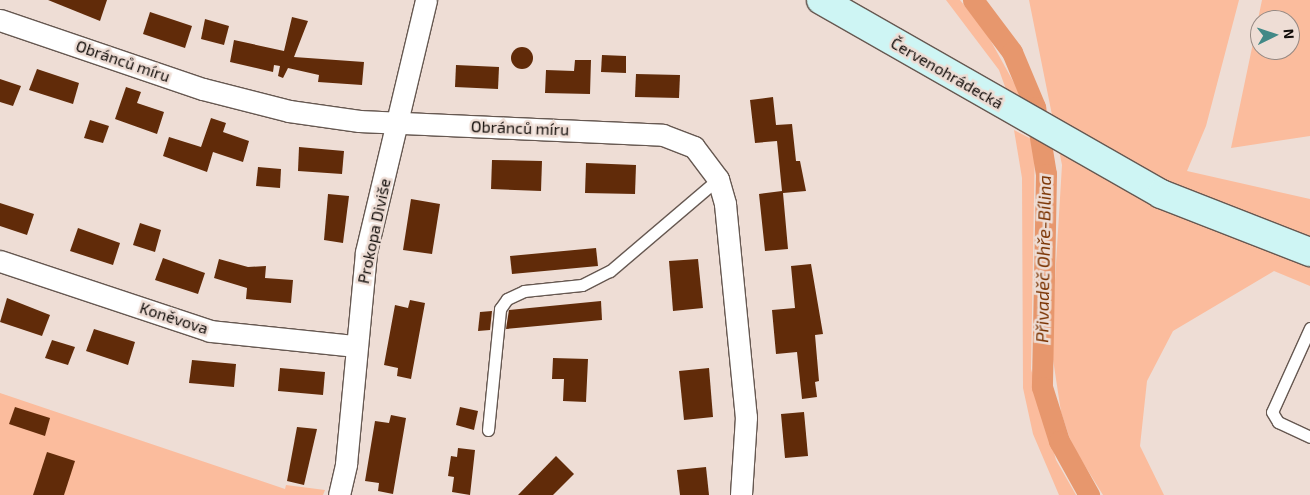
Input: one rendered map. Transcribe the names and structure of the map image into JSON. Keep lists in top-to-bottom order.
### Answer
{
  "streets": {
    "street": [
      "Obránců míru",
      "Červenohrádecká",
      "Prokopa Diviše",
      "Koněvova"
    ]
  },
  "crossings": [
    ["Obránců míru", "Prokopa Diviše"],
    ["Prokopa Diviše", "Koněvova"]
  ],
  "water": ["Přivaděč Ohře-Bílina"],
  "north": "right"
}
